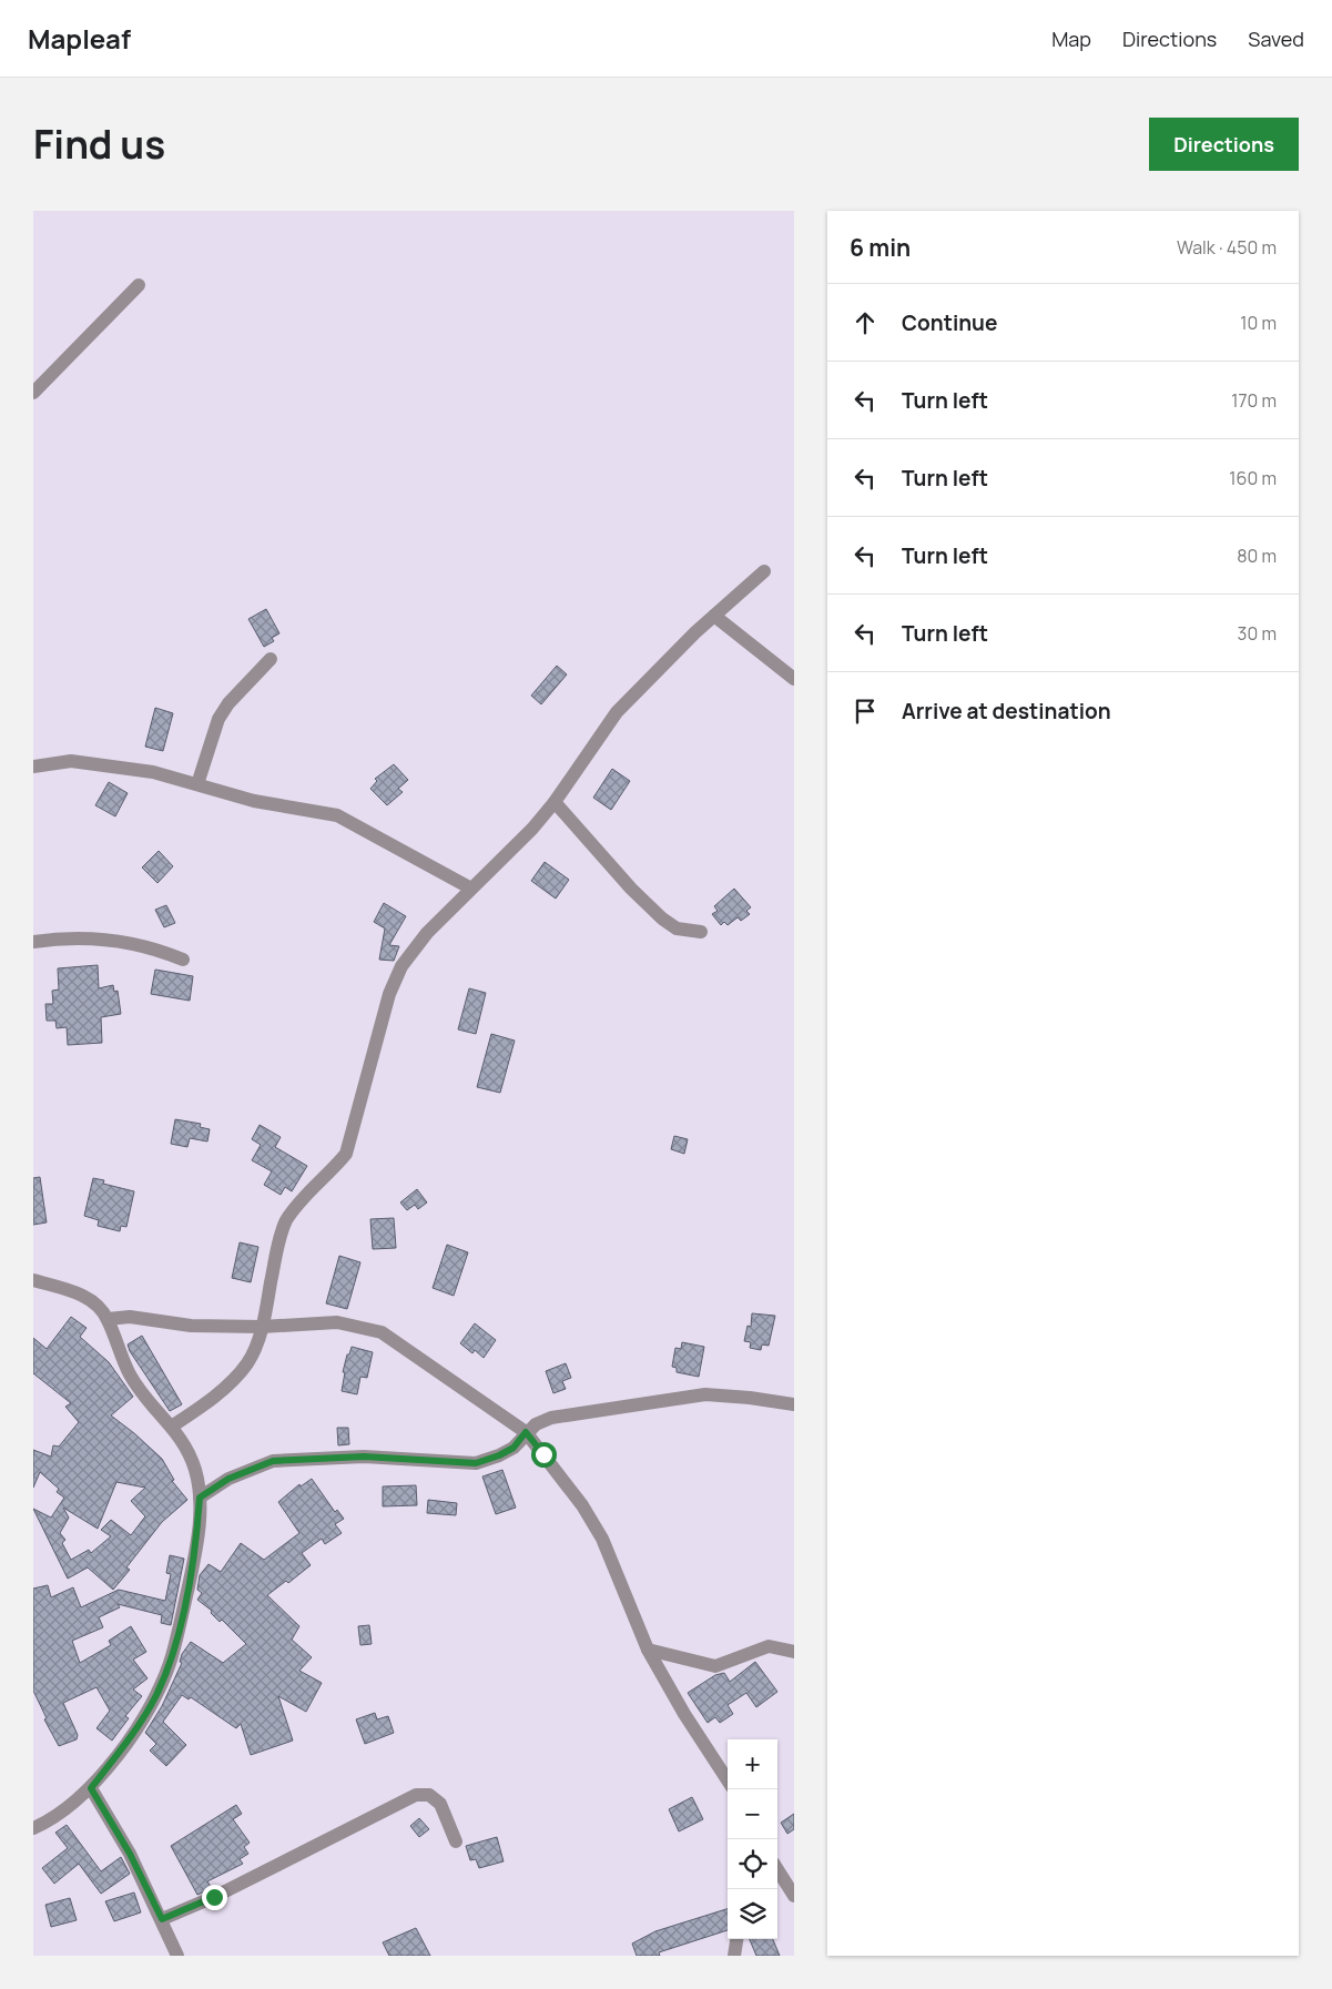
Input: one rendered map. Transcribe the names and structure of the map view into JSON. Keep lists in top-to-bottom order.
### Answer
{
  "page": {
    "header": "Mapleaf",
    "nav": ["Map", "Directions", "Saved"],
    "title": "Find us",
    "buttons": "Directions",
    "heading": ["6 min", "Walk · 450 m"],
    "list": [
      ["Continue", "10 m"],
      ["Turn left", "170 m"],
      ["Turn left", "160 m"],
      ["Turn left", "80 m"],
      ["Turn left", "30 m"],
      "Arrive at destination"
    ],
    "map_buttons": ["+", "−"]
  }
}
